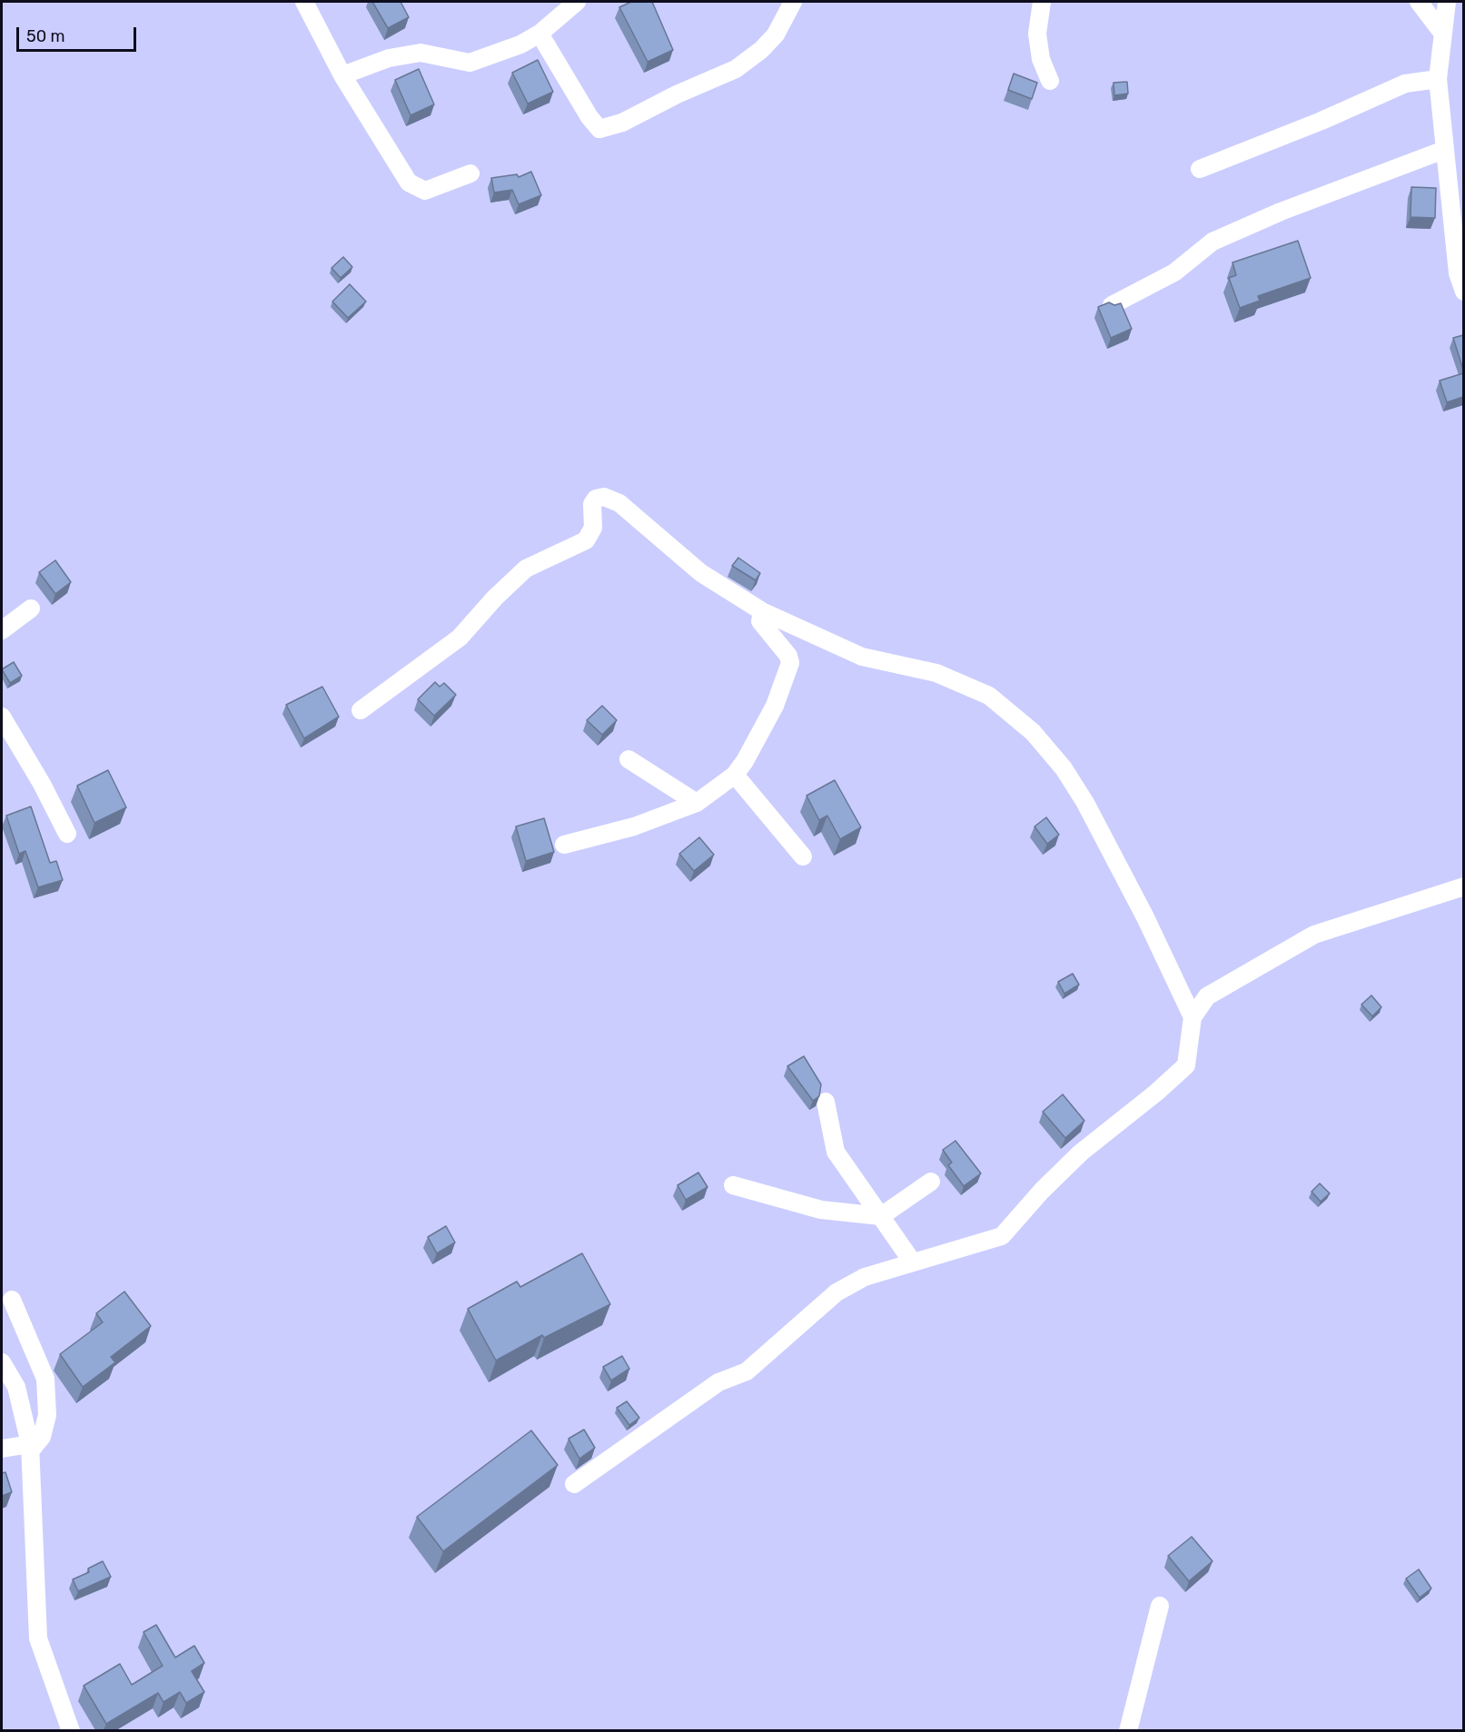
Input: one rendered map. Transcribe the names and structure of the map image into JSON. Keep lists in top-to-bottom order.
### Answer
{
  "scale_bar": "50 m"
}
